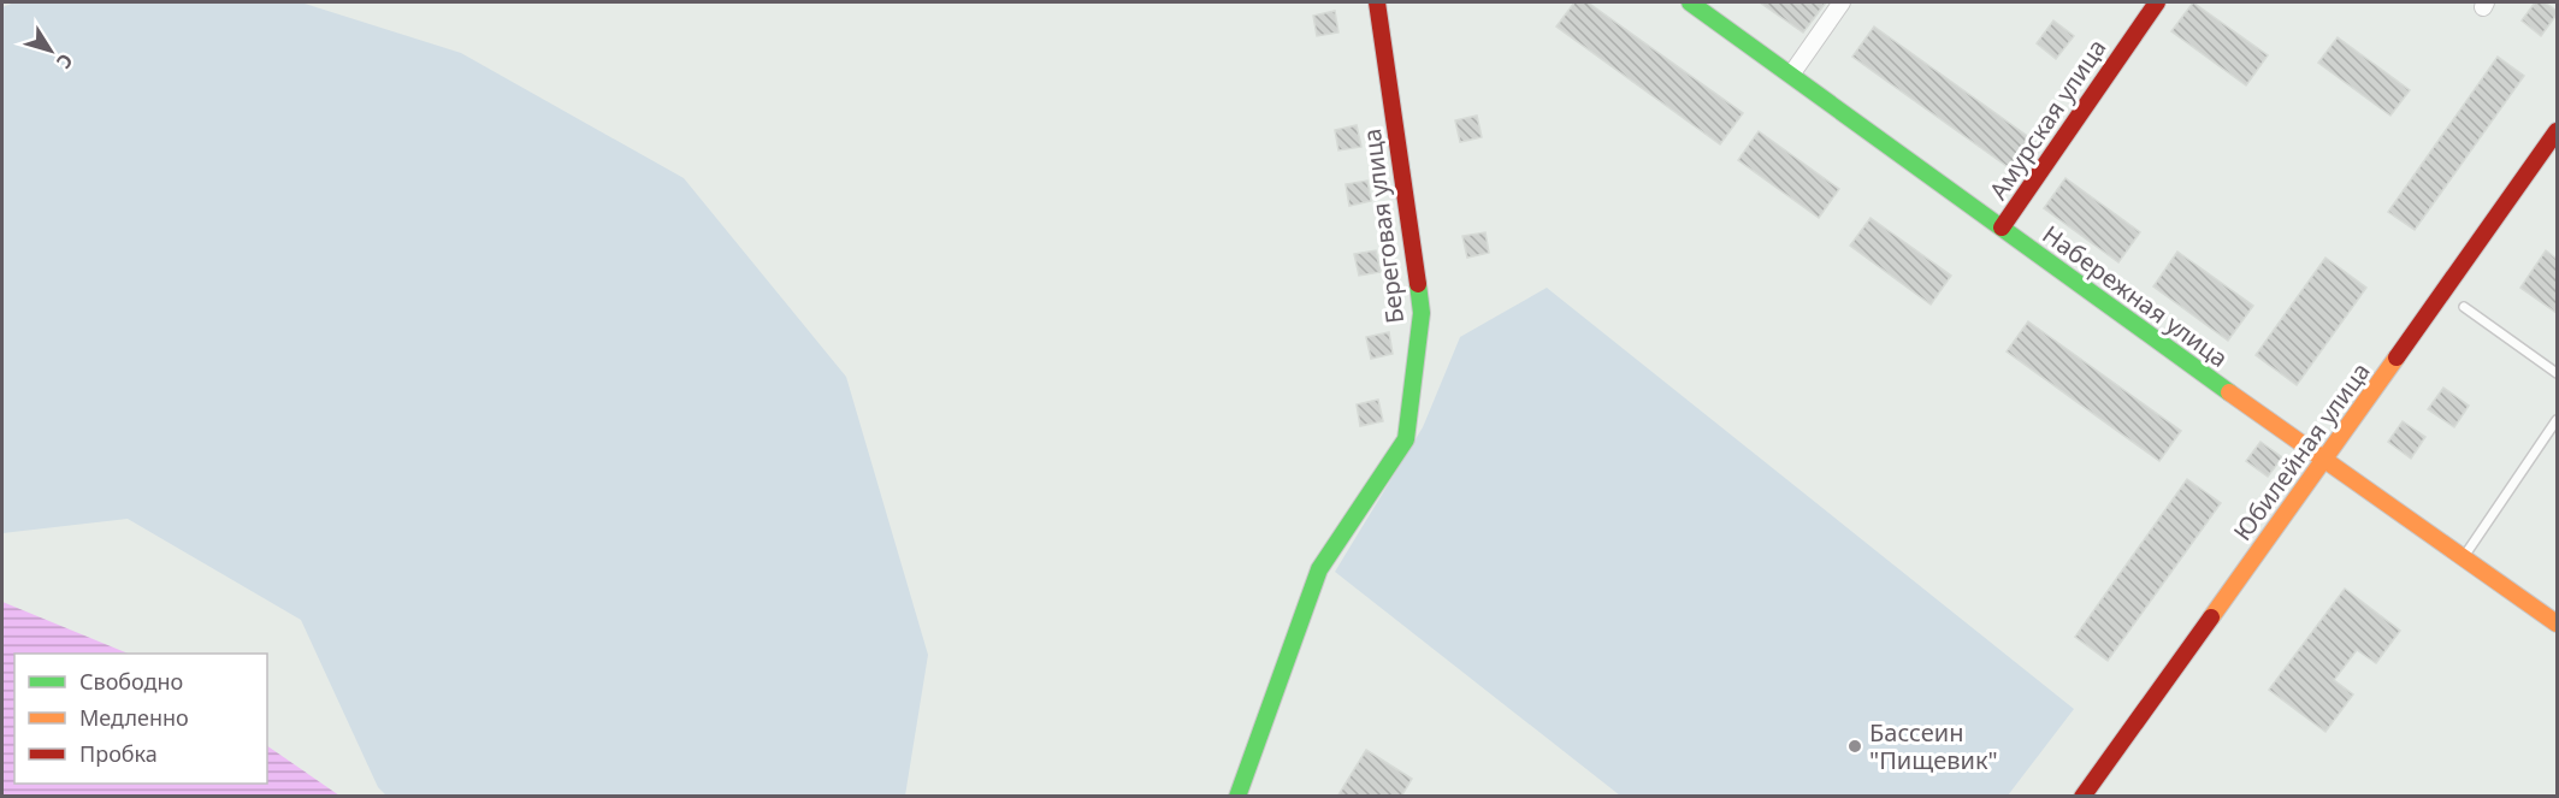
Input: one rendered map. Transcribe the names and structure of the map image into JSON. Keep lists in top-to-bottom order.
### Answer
{
  "streets": {
    "street": [
      "Амурская улица",
      "Береговая улица",
      "Набережная улица",
      "Юбилейная улица"
    ]
  },
  "crossings": [
    ["Амурская улица", "Набережная улица"],
    ["Набережная улица", "Юбилейная улица"]
  ],
  "places": ["Бассеин \"Пищевик\""],
  "legend": ["Свободно", "Медленно", "Пробка"],
  "north": "bottom right"
}
